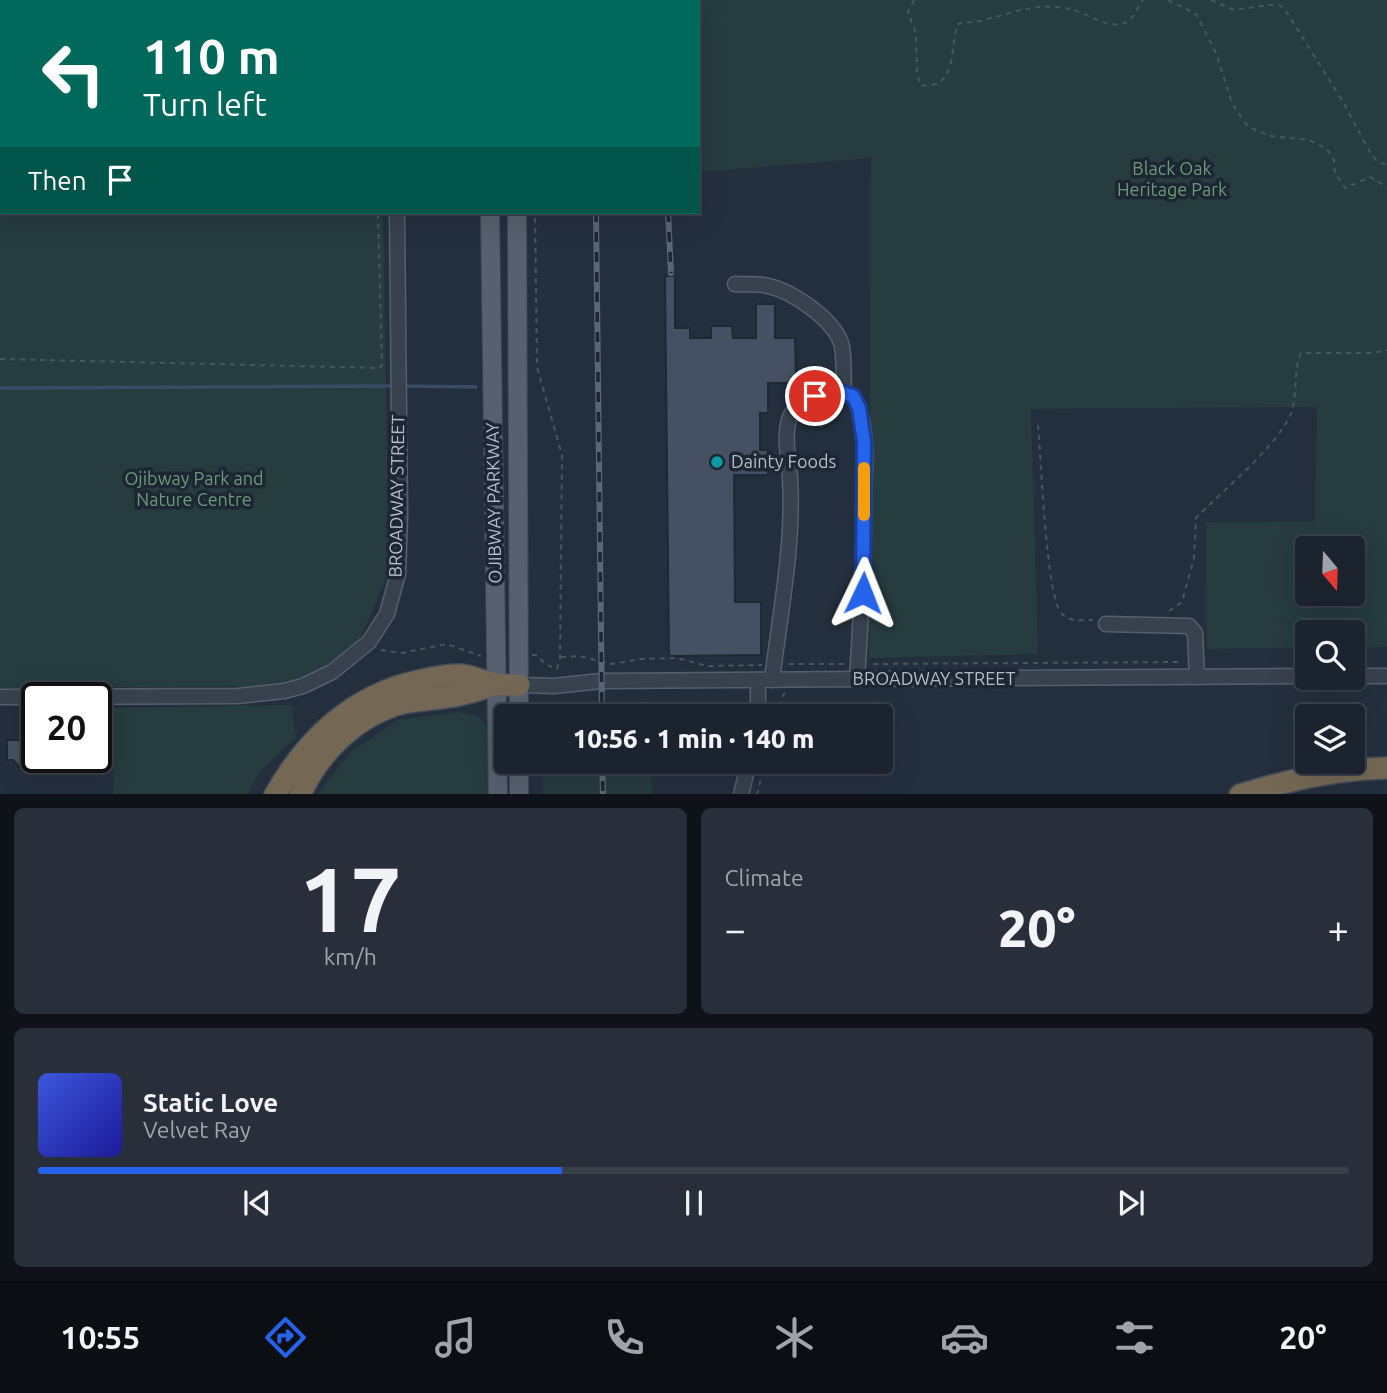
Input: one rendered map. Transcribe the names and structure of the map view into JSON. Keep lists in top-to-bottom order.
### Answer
{
  "streets": {
    "main road": ["OJIBWAY PARKWAY"],
    "street": ["BROADWAY STREET"]
  },
  "crossings": [
    ["BROADWAY STREET", "OJIBWAY PARKWAY"]
  ],
  "parks": ["Black Oak Heritage Park", "Ojibway Park and Nature Centre"],
  "places": ["Dainty Foods"],
  "north": "bottom",
  "page": {
    "turn": ["110 m", "Turn left"],
    "then": "Then",
    "limit": "20",
    "trip": "10:56 · 1 min · 140 m",
    "tile": [
      ["17", "km/h"],
      "Climate"
    ],
    "heat": ["−", "20°", "+"],
    "song": ["Static Love", "Velvet Ray"],
    "tabs": ["10:55", "20°"]
  }
}
